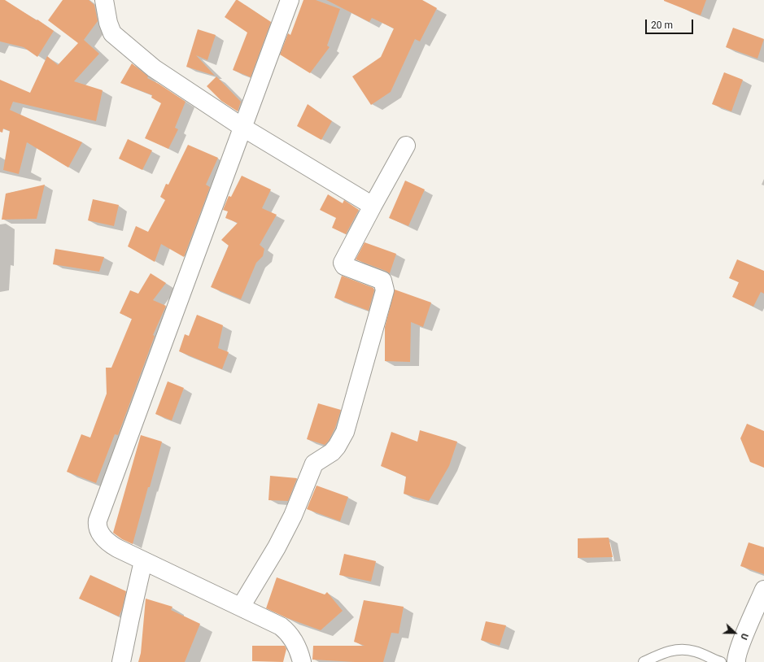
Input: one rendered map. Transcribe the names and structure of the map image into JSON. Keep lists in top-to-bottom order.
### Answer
{
  "scale_bar": "20 m",
  "north": "right"
}
